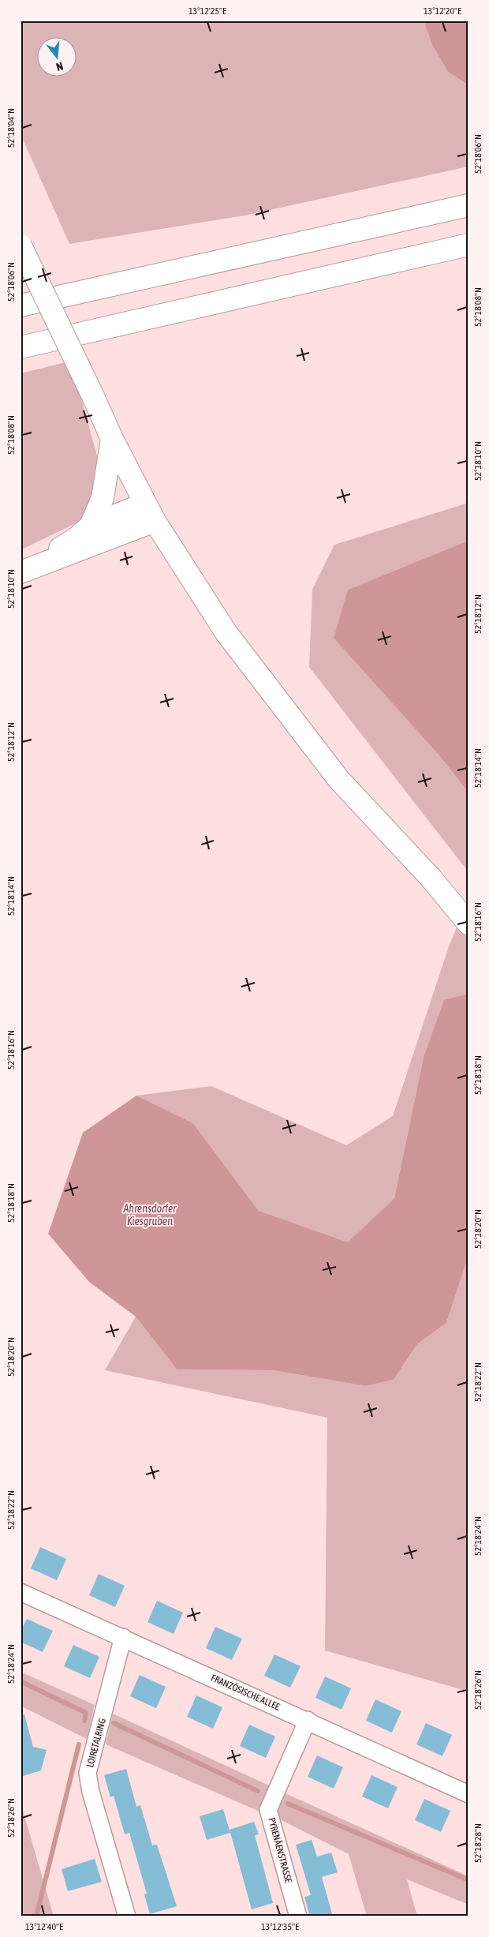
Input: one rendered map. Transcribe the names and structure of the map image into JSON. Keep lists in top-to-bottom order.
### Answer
{
  "streets": {
    "street": ["FRANZÖSISCHE ALLEE", "LOIRETALRING", "PYRENÄENSTRASSE"]
  },
  "crossings": [
    ["FRANZÖSISCHE ALLEE", "LOIRETALRING"],
    ["FRANZÖSISCHE ALLEE", "PYRENÄENSTRASSE"]
  ],
  "water": ["Ahrensdorfer Kiesgruben"],
  "north": "bottom",
  "coordinates": [
    "13°12'25\"E",
    "13°12'20\"E",
    "52°18'04\"N",
    "52°18'06\"N",
    "52°18'08\"N",
    "52°18'10\"N",
    "52°18'12\"N",
    "52°18'14\"N",
    "52°18'16\"N",
    "52°18'18\"N",
    "52°18'20\"N",
    "52°18'22\"N",
    "52°18'24\"N",
    "52°18'26\"N",
    "52°18'28\"N",
    "13°12'40\"E",
    "13°12'35\"E"
  ]
}
